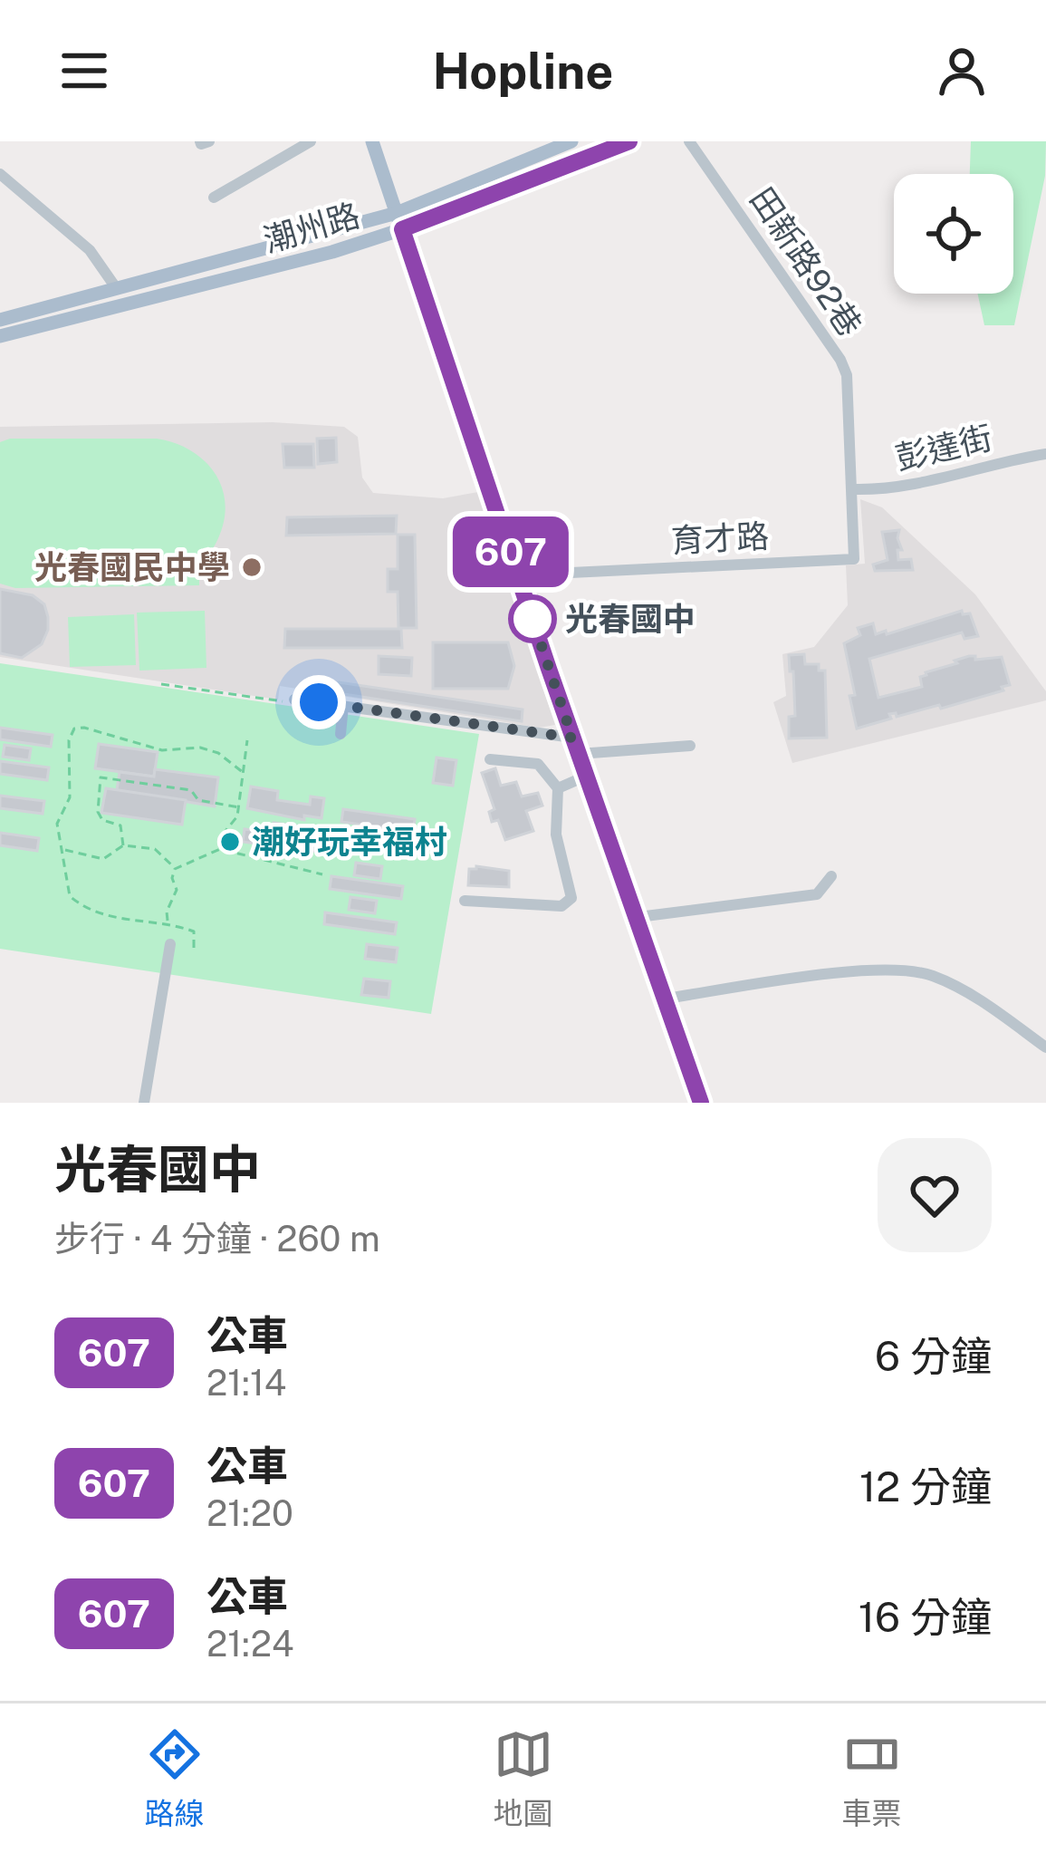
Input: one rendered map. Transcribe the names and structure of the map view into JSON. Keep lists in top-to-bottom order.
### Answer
{
  "streets": {
    "main road": ["潮州路"],
    "street": ["田新路92巷", "彭達街", "育才路"]
  },
  "crossings": [
    ["田新路92巷", "彭達街"],
    ["田新路92巷", "育才路"],
    ["彭達街", "育才路"]
  ],
  "places": ["光春國民中學", "光春國中", "潮好玩幸福村"],
  "lines": ["bus line 607"],
  "page": {
    "header": "Hopline",
    "on_map": "607",
    "heading": ["光春國中", "步行 · 4 分鐘 · 260 m"],
    "list": [
      {
        "mark": "607",
        "name": "公車",
        "note": "21:14",
        "value": "6 分鐘"
      },
      {
        "mark": "607",
        "name": "公車",
        "note": "21:20",
        "value": "12 分鐘"
      },
      {
        "mark": "607",
        "name": "公車",
        "note": "21:24",
        "value": "16 分鐘"
      }
    ],
    "tabs": ["路線", "地圖", "車票"]
  }
}
